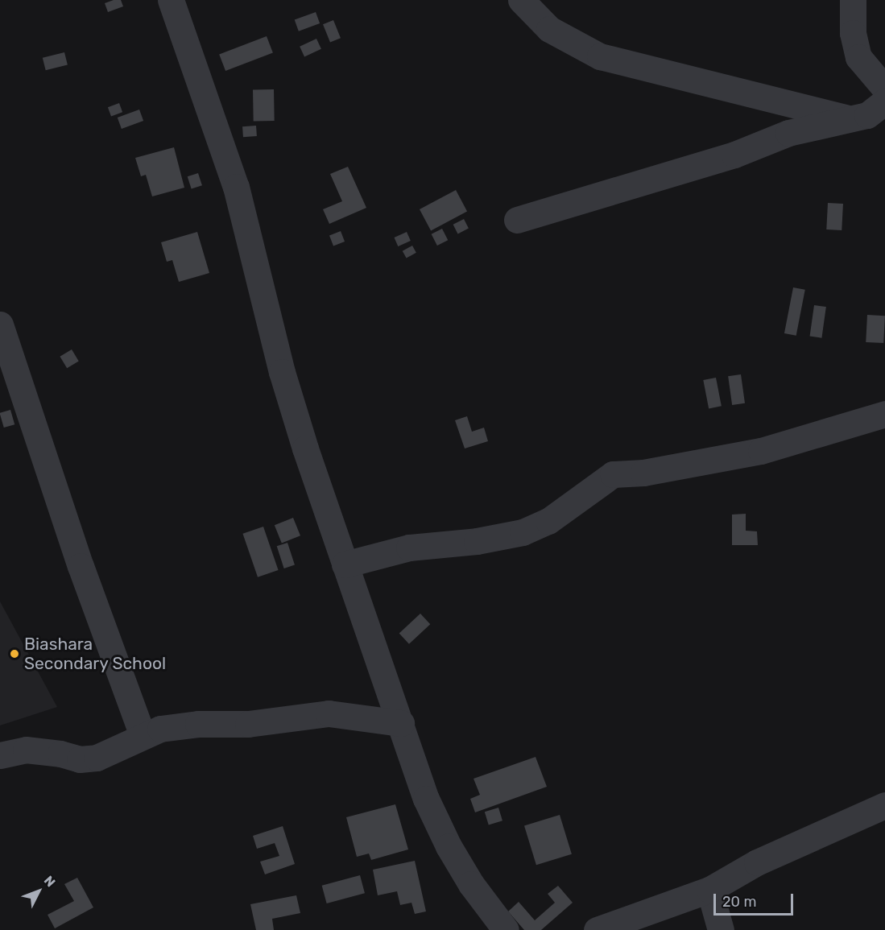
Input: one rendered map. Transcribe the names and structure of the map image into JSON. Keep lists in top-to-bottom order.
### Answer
{
  "places": ["Biashara Secondary School"],
  "scale_bar": "20 m",
  "north": "top right"
}
